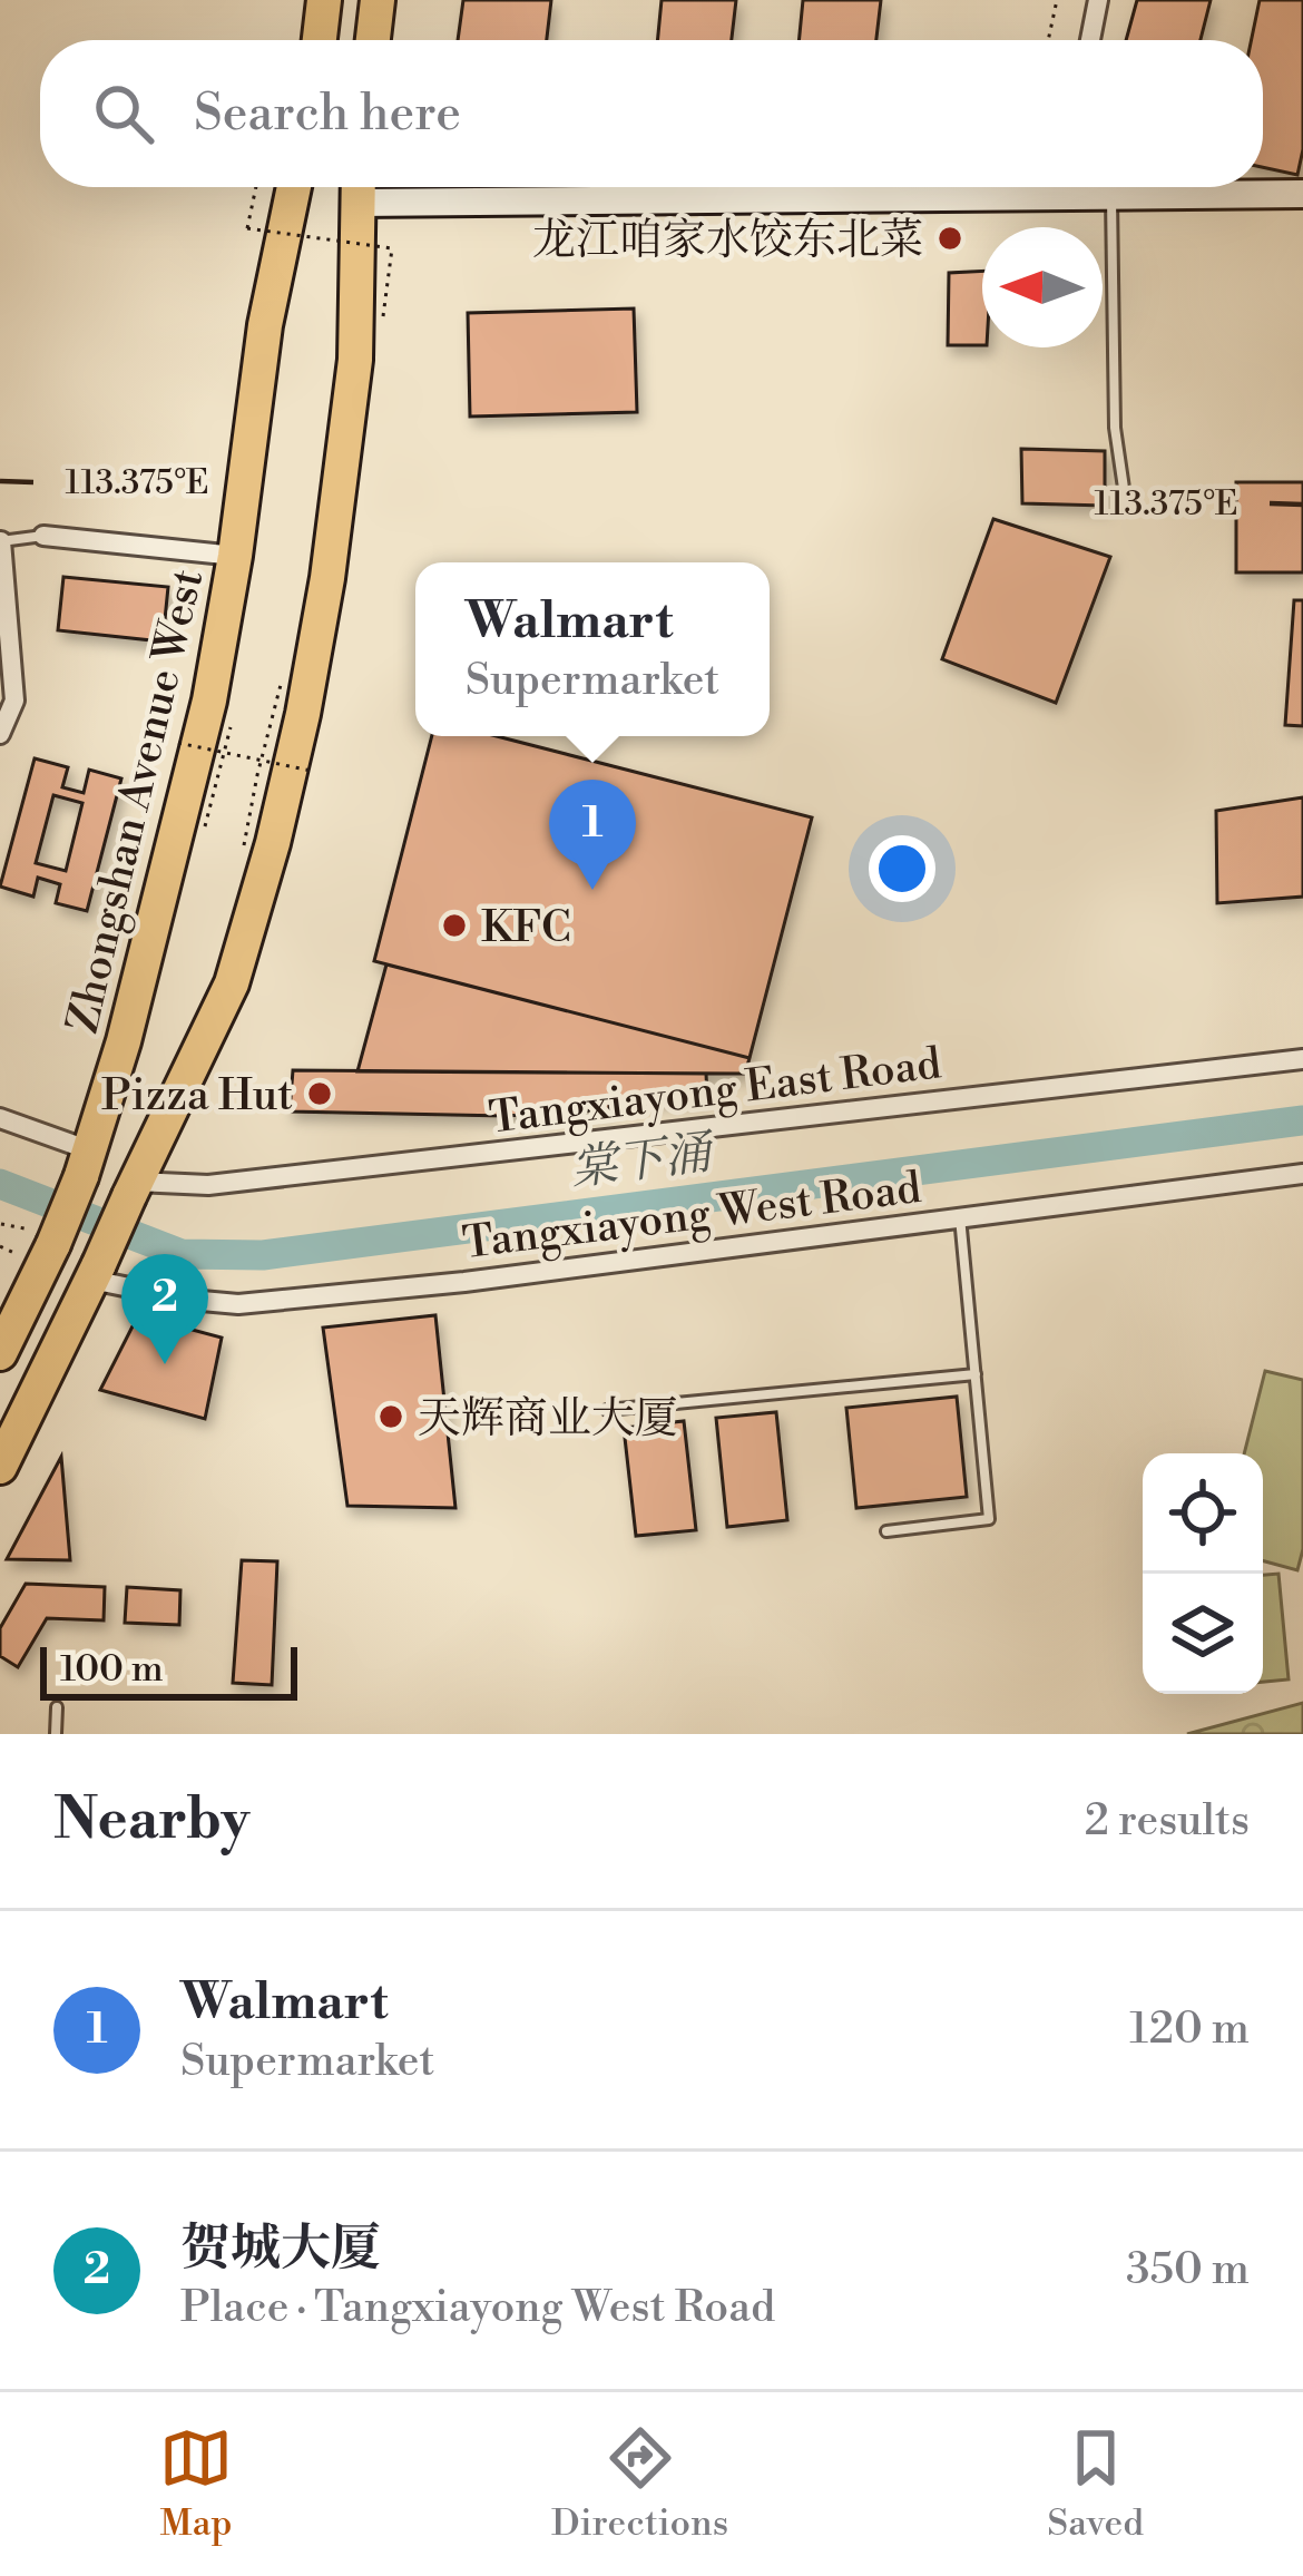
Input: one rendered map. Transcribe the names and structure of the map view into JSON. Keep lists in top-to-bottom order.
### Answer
{
  "streets": {
    "highway": ["Zhongshan Avenue West"],
    "street": ["Tangxiayong East Road", "Tangxiayong West Road"]
  },
  "water": ["棠下涌"],
  "places": [
    "龙江咱家水饺东北菜",
    "KFC",
    "Pizza Hut",
    "天辉商业大厦"
  ],
  "scale_bar": "100 m",
  "north": "left",
  "page": {
    "search": "Search here",
    "popup": ["Walmart", "Supermarket"],
    "pins": ["1", "2"],
    "scale": "100 m",
    "heading": ["Nearby", "2 results"],
    "list": [
      {
        "mark": "1",
        "name": "Walmart",
        "note": "Supermarket",
        "value": "120 m"
      },
      {
        "mark": "2",
        "name": "贺城大厦",
        "note": "Place · Tangxiayong West Road",
        "value": "350 m"
      }
    ],
    "nav": ["Map", "Directions", "Saved"]
  },
  "coordinates": ["113.375°E"]
}
